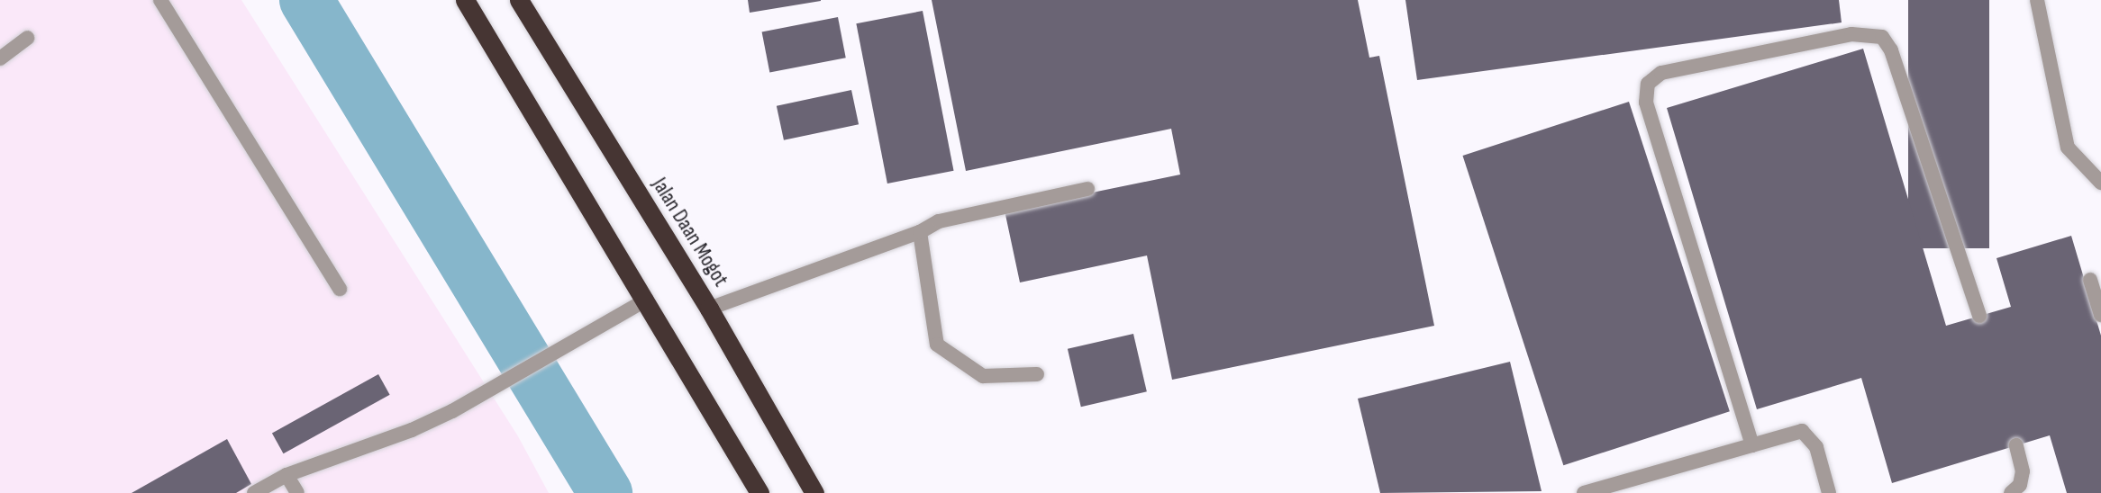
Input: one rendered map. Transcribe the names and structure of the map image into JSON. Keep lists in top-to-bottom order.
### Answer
{
  "streets": {
    "highway": ["Jalan Daan Mogot"]
  }
}
